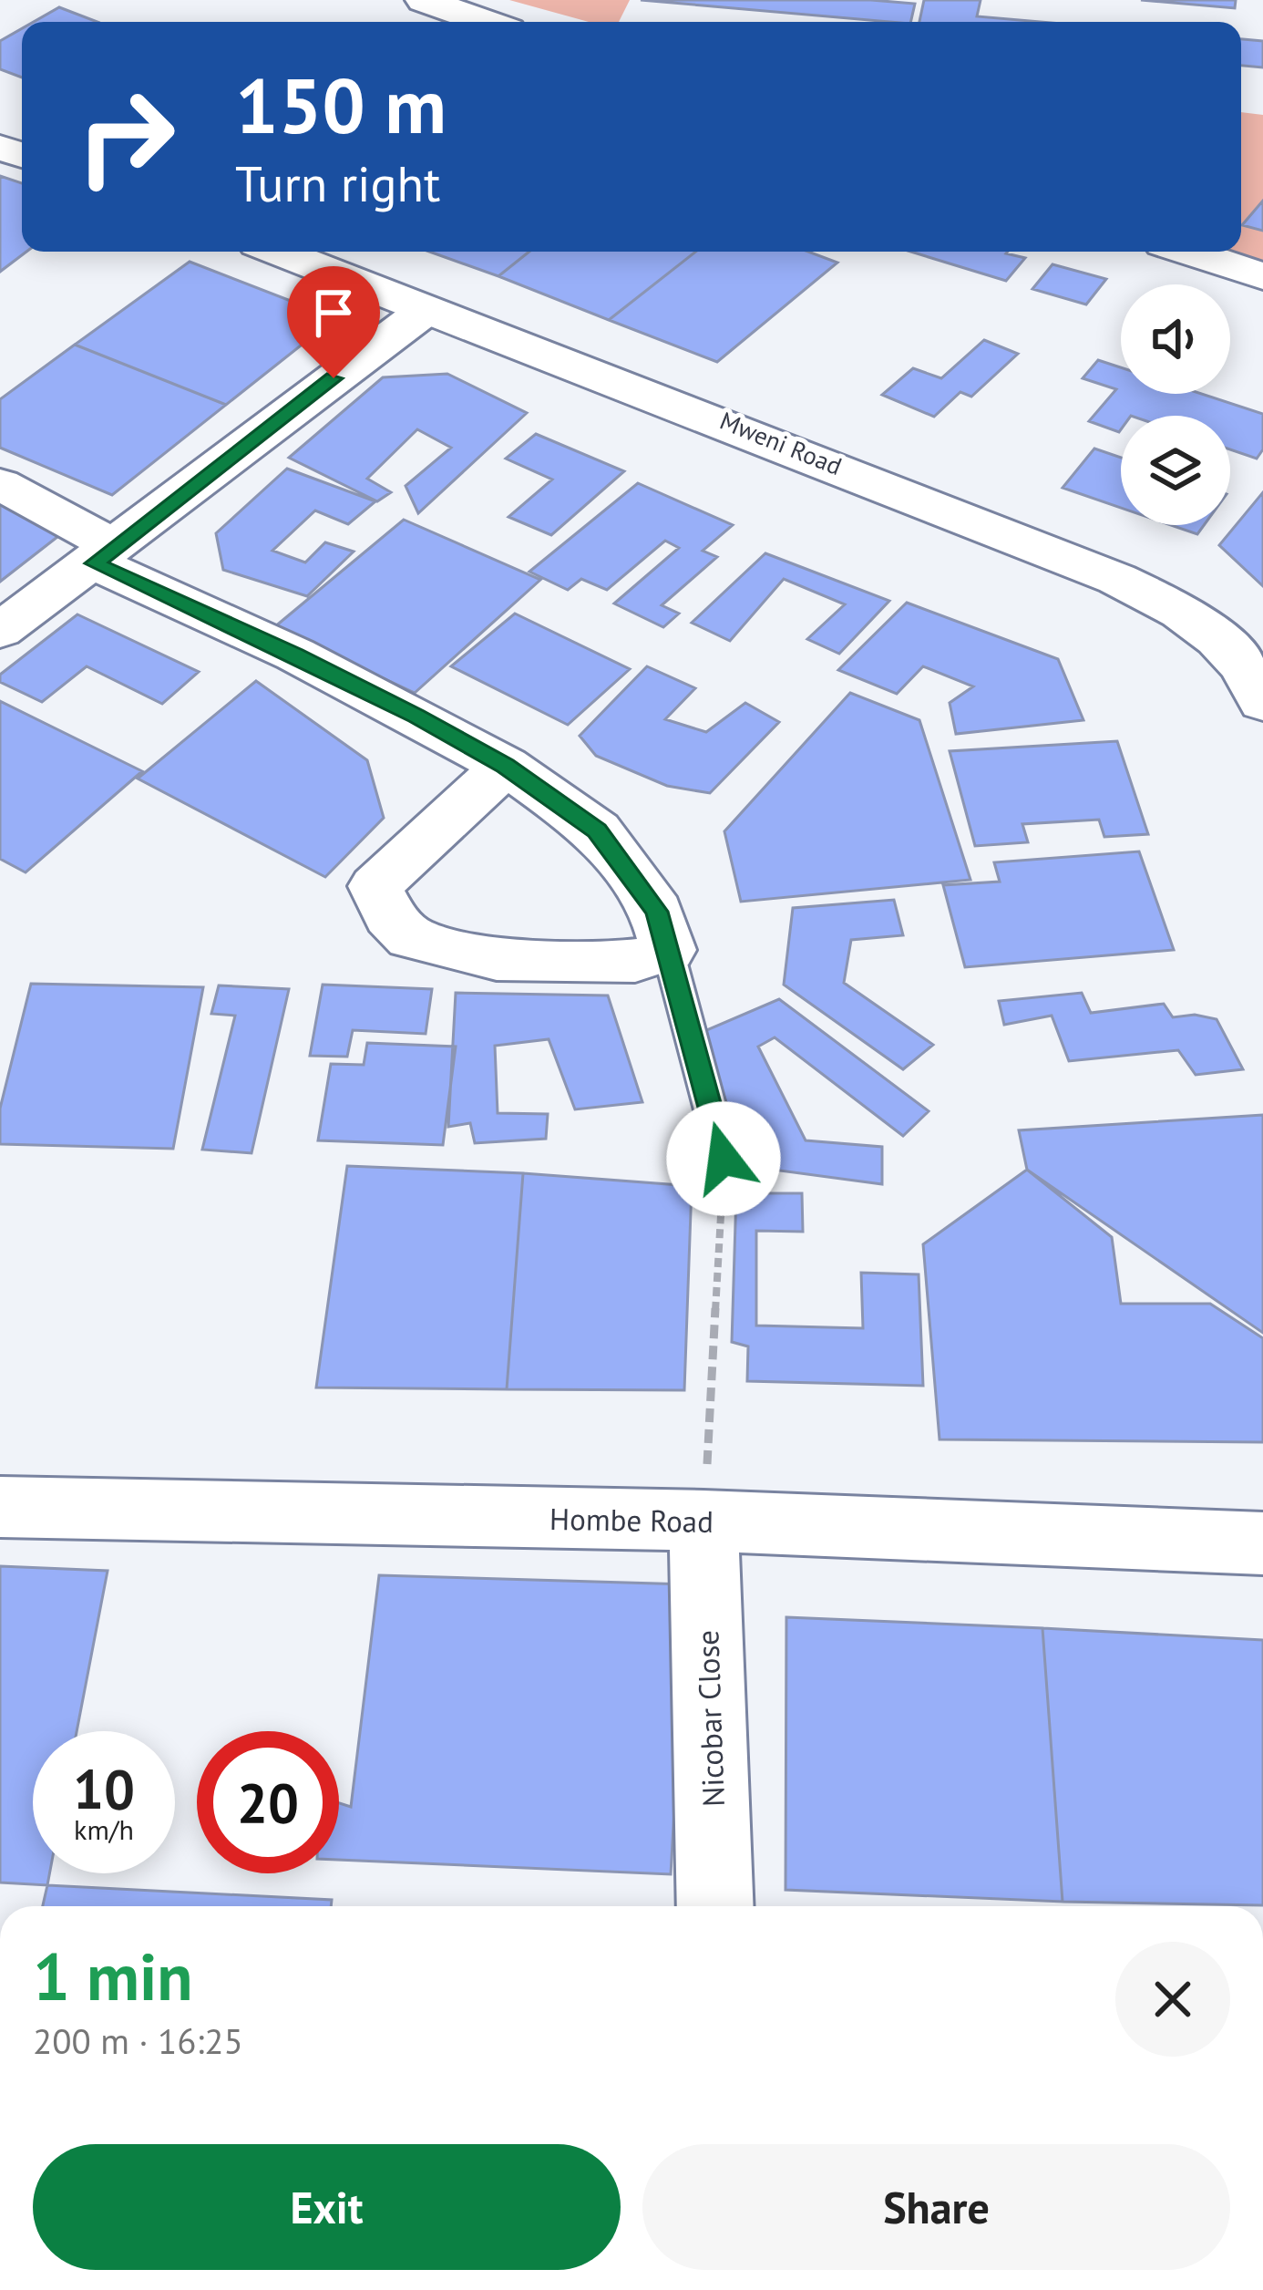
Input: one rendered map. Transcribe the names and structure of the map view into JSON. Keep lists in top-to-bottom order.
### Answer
{
  "streets": {
    "street": ["Mweni Road", "Hombe Road", "Nicobar Close"]
  },
  "crossings": [
    ["Hombe Road", "Nicobar Close"]
  ],
  "page": {
    "turn": ["150 m", "Turn right"],
    "speed": "10 km/h",
    "limit": "20",
    "heading": ["1 min", "200 m · 16:25"],
    "buttons": ["Exit", "Share"]
  }
}
